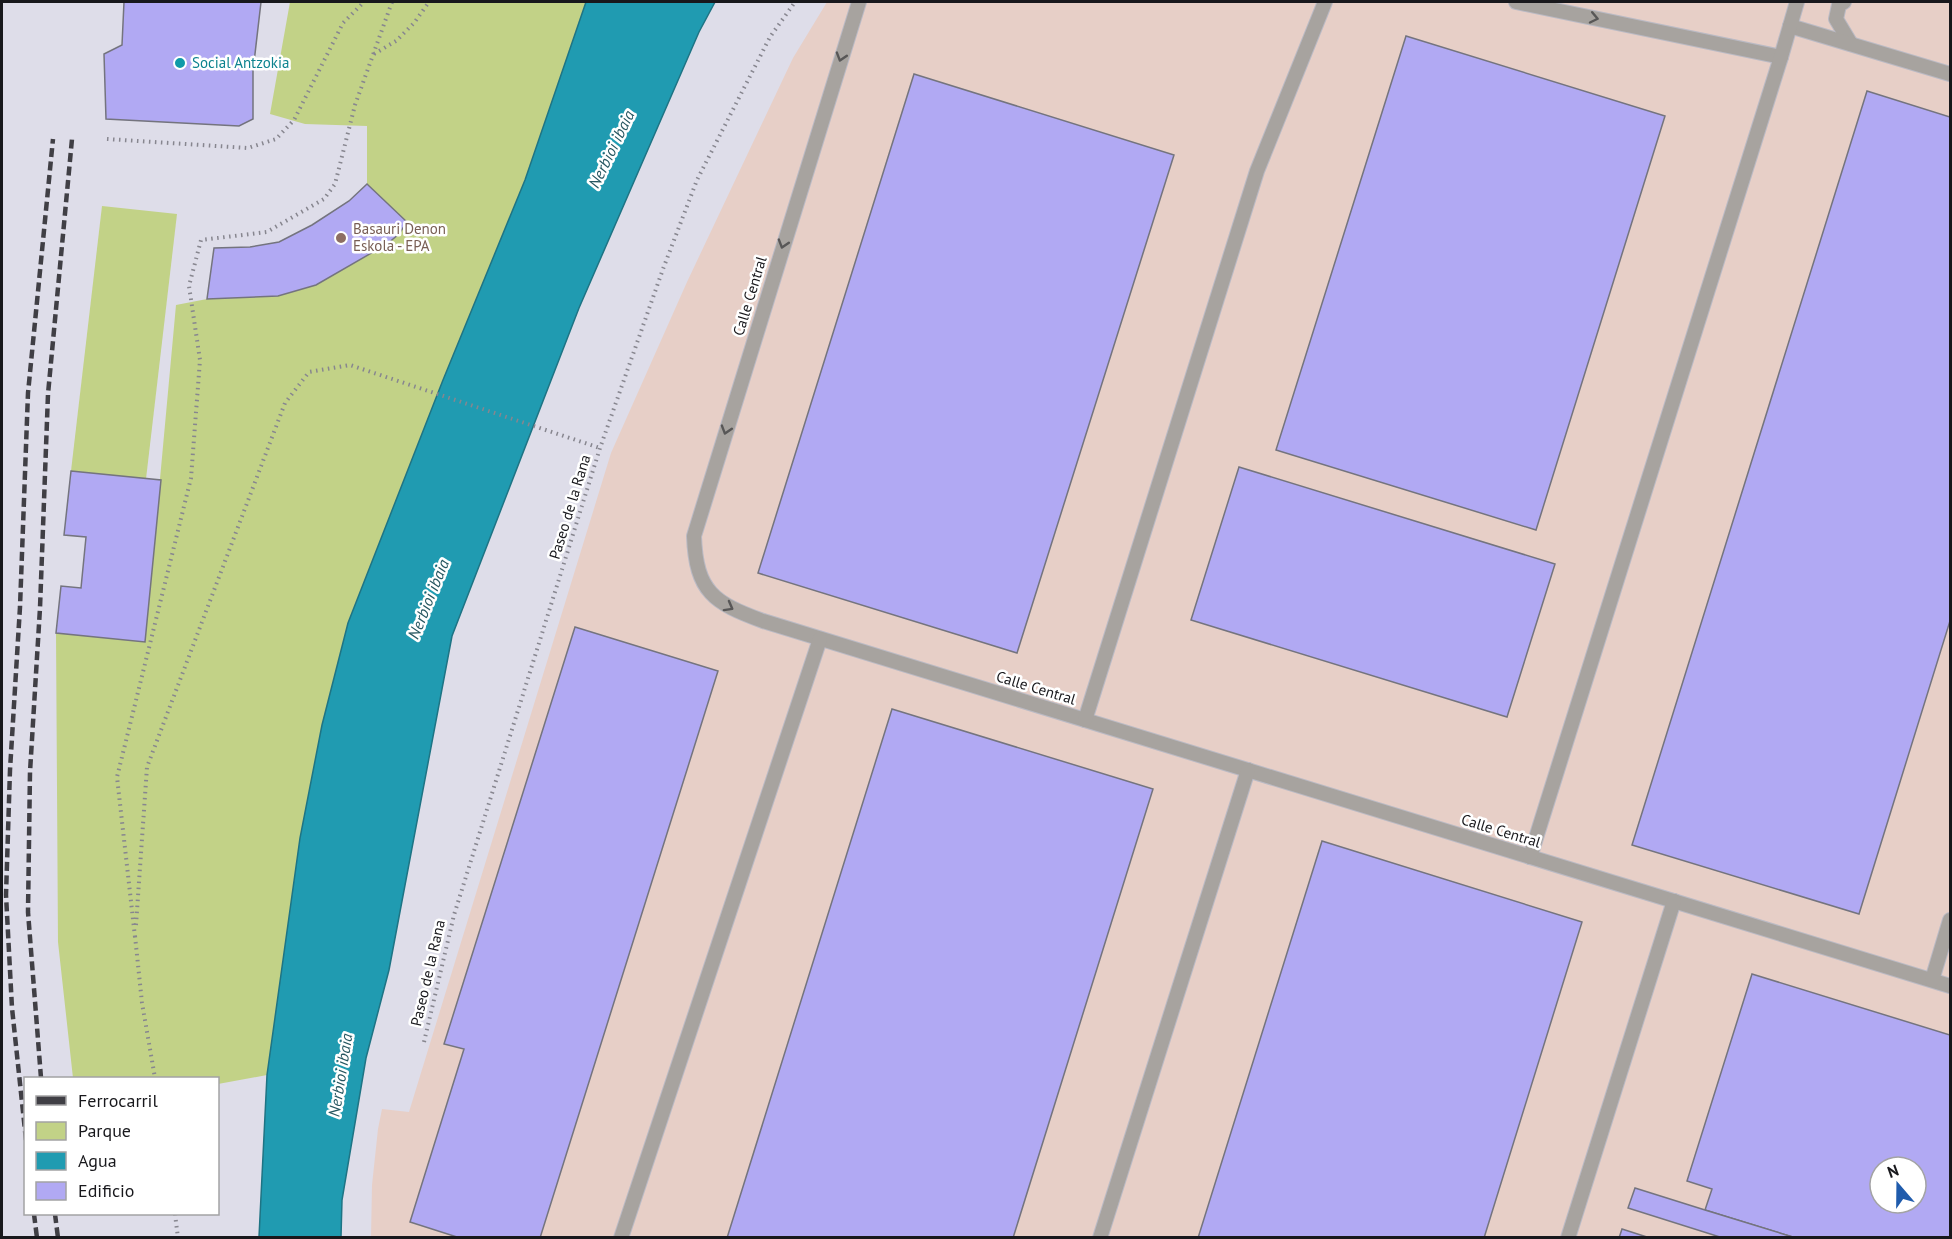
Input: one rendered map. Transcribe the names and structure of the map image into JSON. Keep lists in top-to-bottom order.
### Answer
{
  "streets": {
    "lane": ["Calle Central"],
    "path": ["Paseo de la Rana"]
  },
  "water": ["Nerbioi ibaia"],
  "places": ["Social Antzokia", "Basauri Denon Eskola - EPA"],
  "legend": [
    "Ferrocarril",
    "Parque",
    "Agua",
    "Edificio"
  ],
  "north": "top"
}
